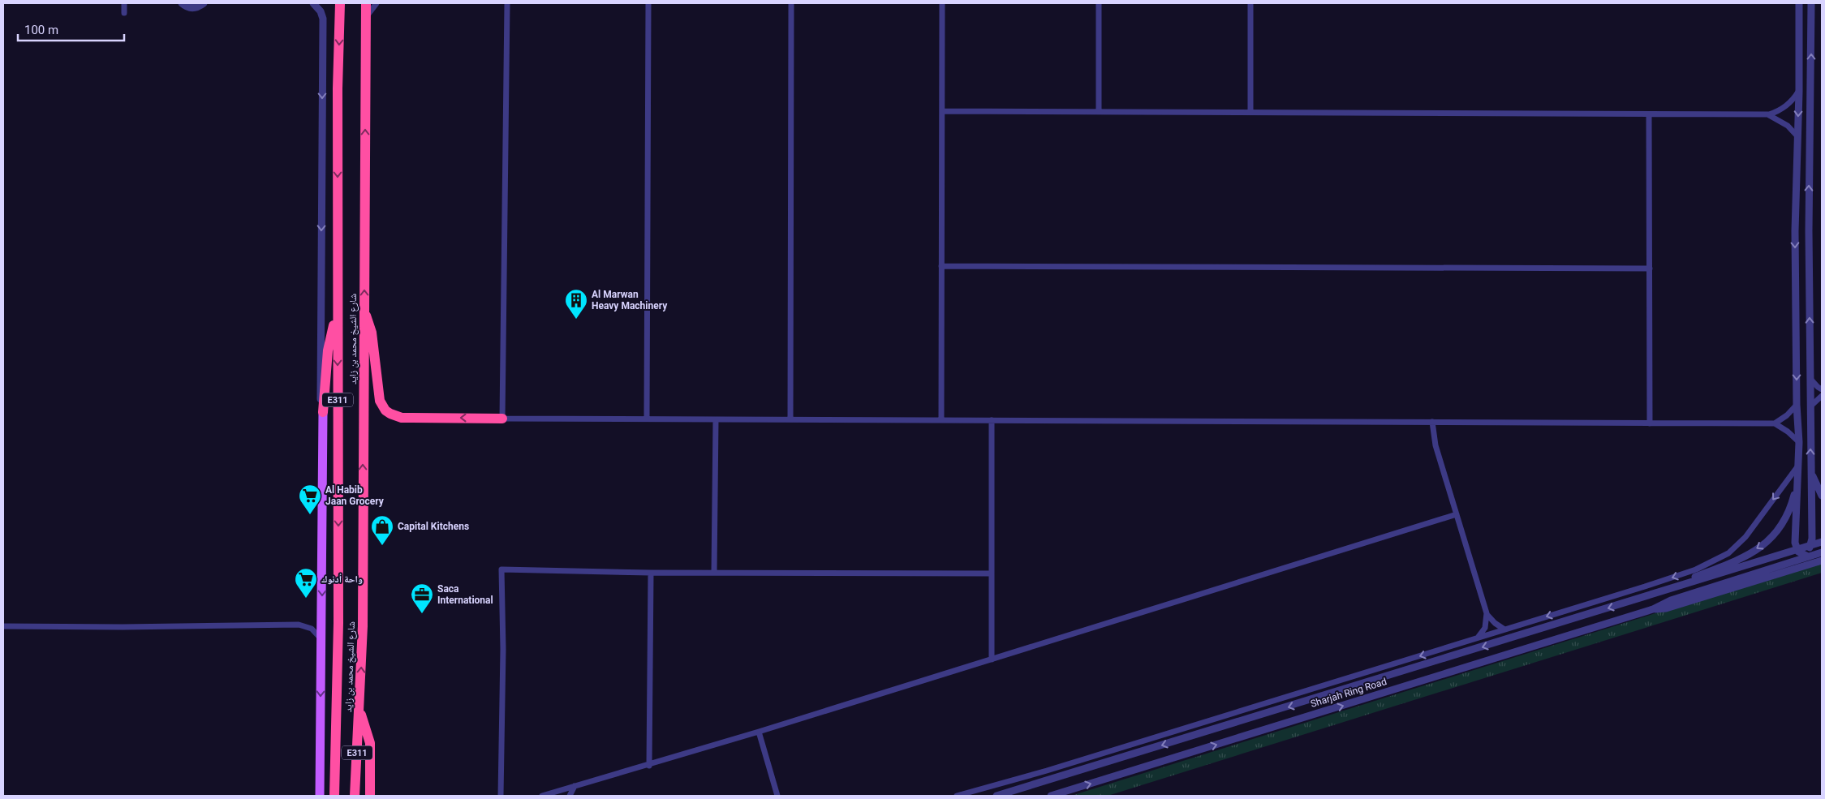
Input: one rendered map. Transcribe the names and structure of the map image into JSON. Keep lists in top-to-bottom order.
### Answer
{
  "streets": {
    "highway": ["شارع الشيخ محمد بن زايد", "E311"],
    "street": ["Sharjah Ring Road"]
  },
  "places": {
    "building": ["Al Marwan Heavy Machinery"],
    "supermarket": ["Al Habib Jaan Grocery", "واحة أدنوك"],
    "shop": ["Capital Kitchens"],
    "office": ["Saca International"]
  },
  "scale_bar": "100 m"
}
